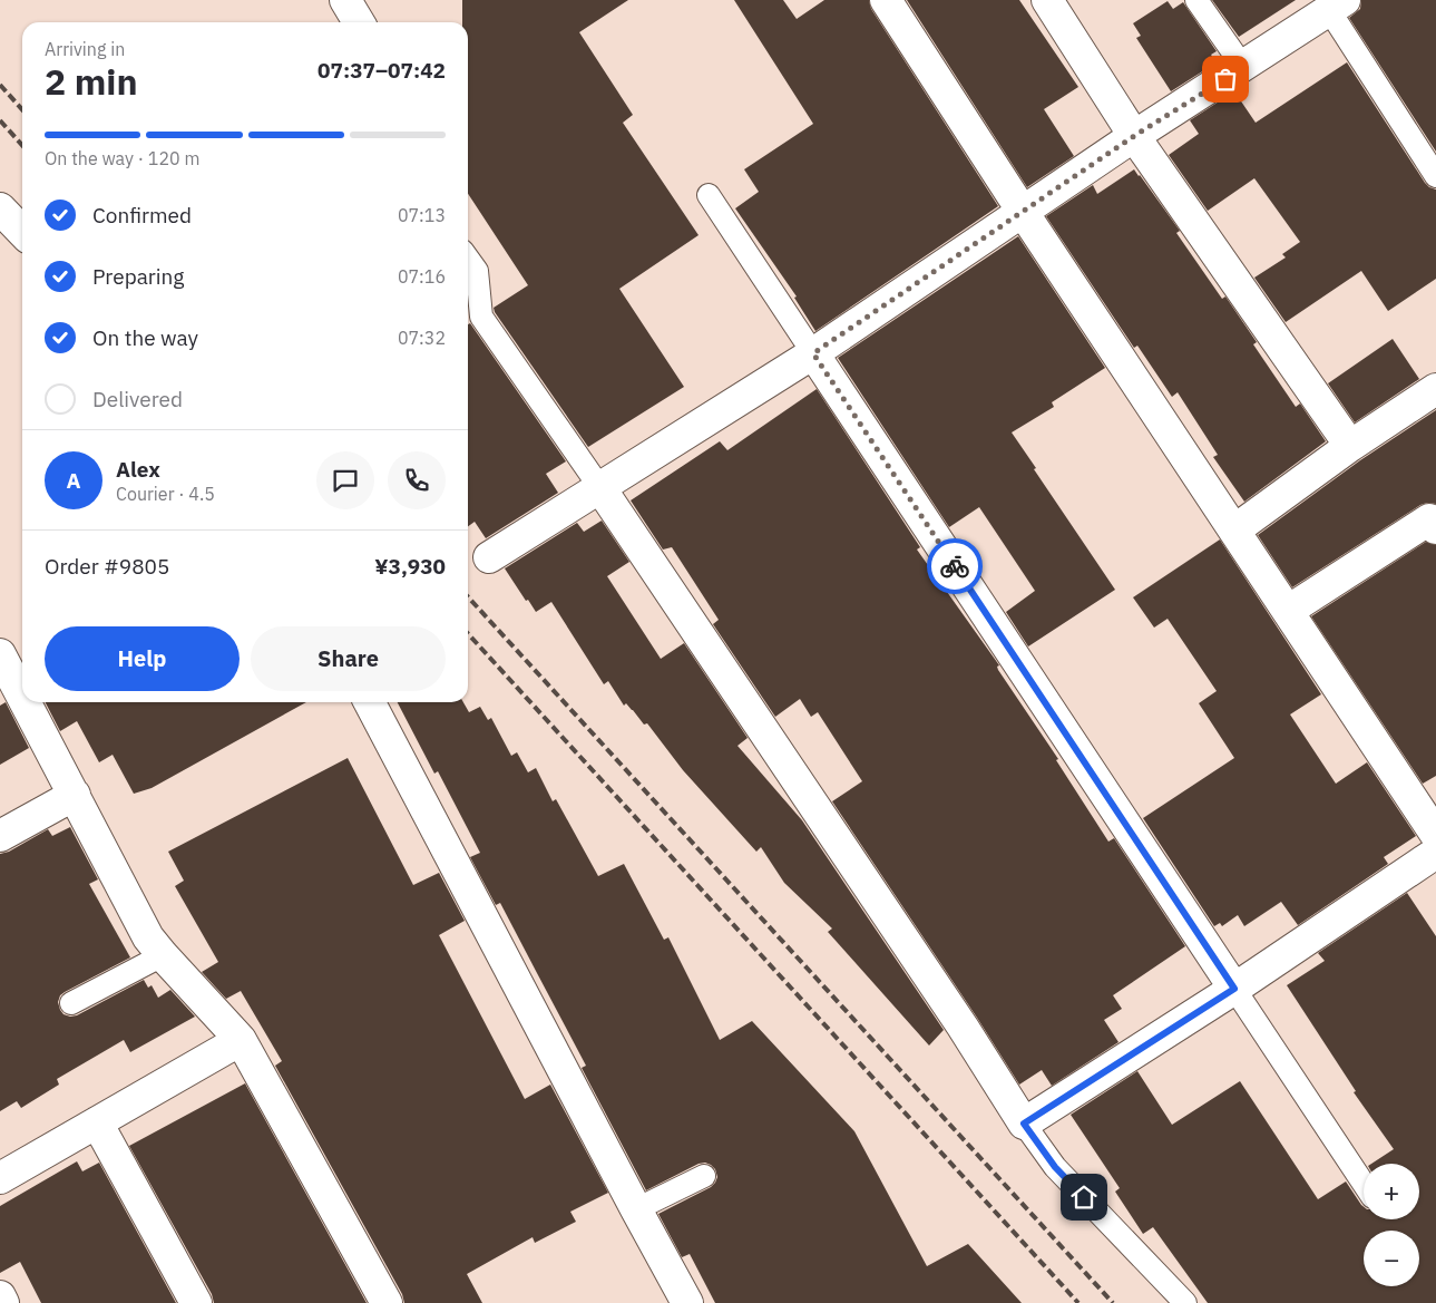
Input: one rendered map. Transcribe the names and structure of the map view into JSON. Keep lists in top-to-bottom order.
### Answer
{
  "page": {
    "heading": ["2 min", "Arriving in", "07:37–07:42"],
    "panel": [
      "Alex",
      "Courier · 4.5",
      "Order #9805",
      "¥3,930"
    ],
    "bar": "On the way · 120 m",
    "list": [
      ["Confirmed", "07:13"],
      ["Preparing", "07:16"],
      ["On the way", "07:32"],
      "Delivered"
    ],
    "round": "A",
    "buttons": ["Help", "Share"],
    "map_buttons": ["+", "−"]
  }
}
